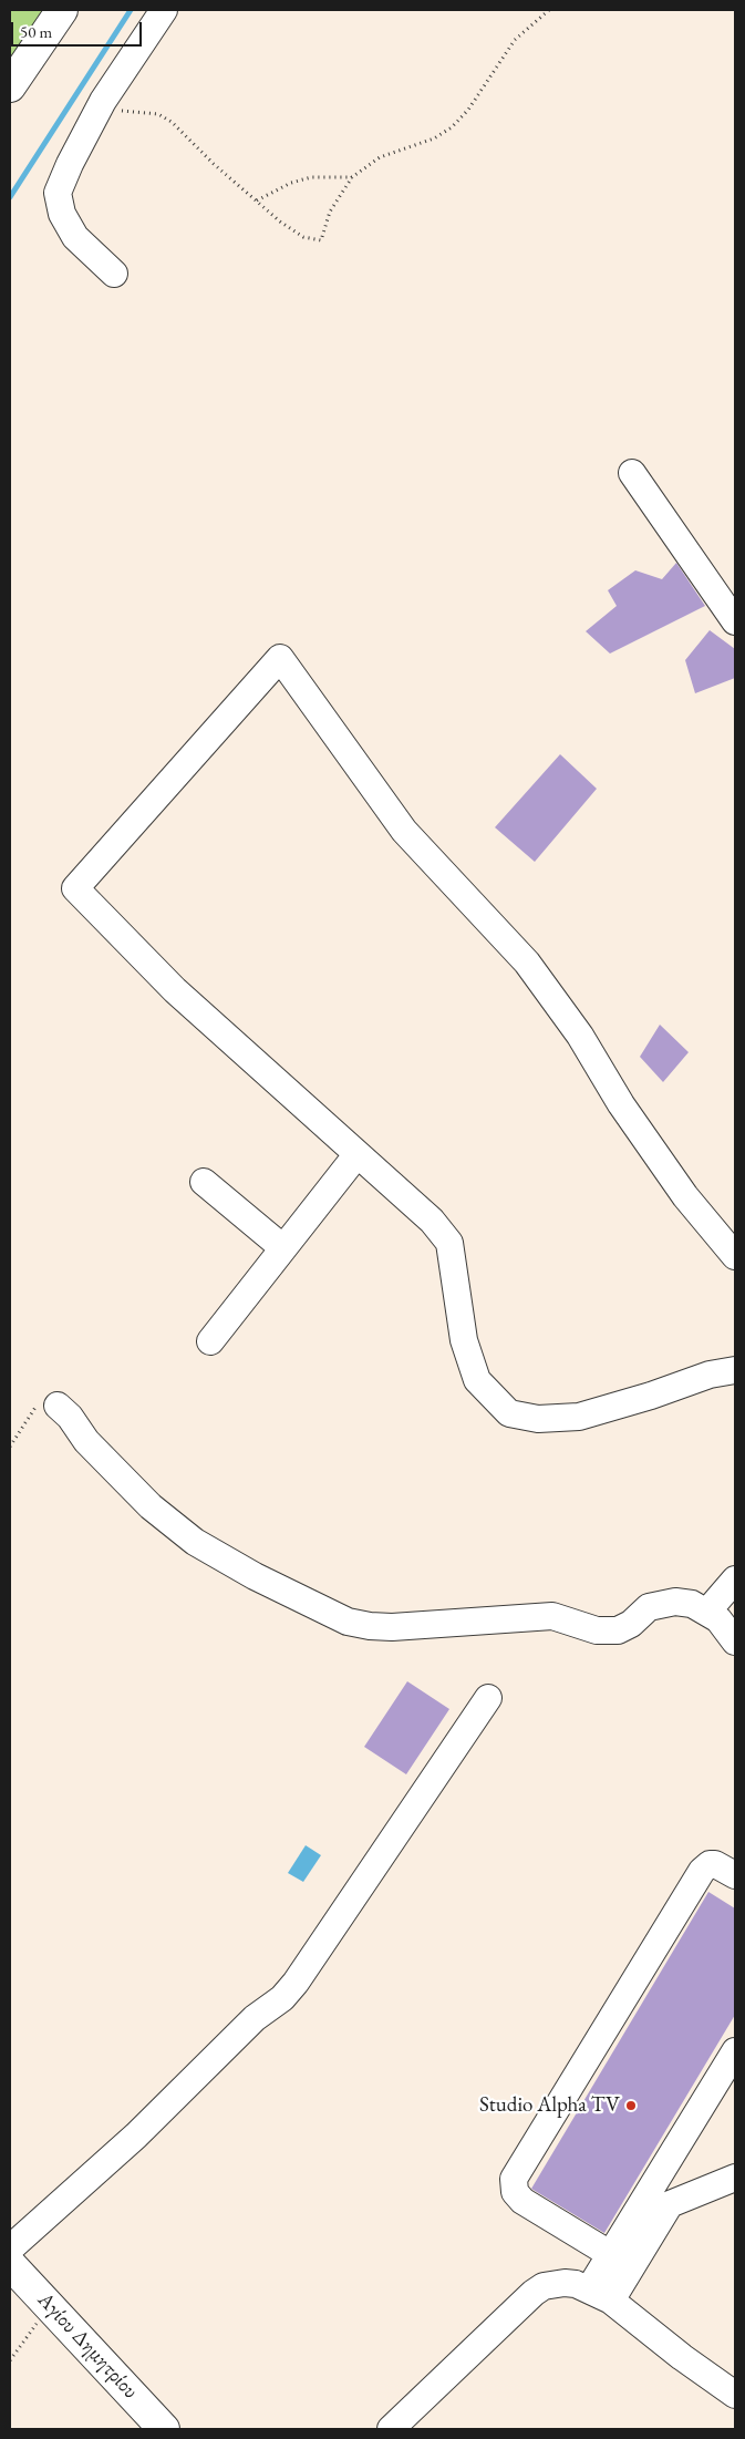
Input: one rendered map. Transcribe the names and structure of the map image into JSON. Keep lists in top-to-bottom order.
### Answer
{
  "streets": {
    "main road": ["Αγίου Δημητρίου"]
  },
  "places": ["Studio Alpha TV"],
  "scale_bar": "50 m"
}
